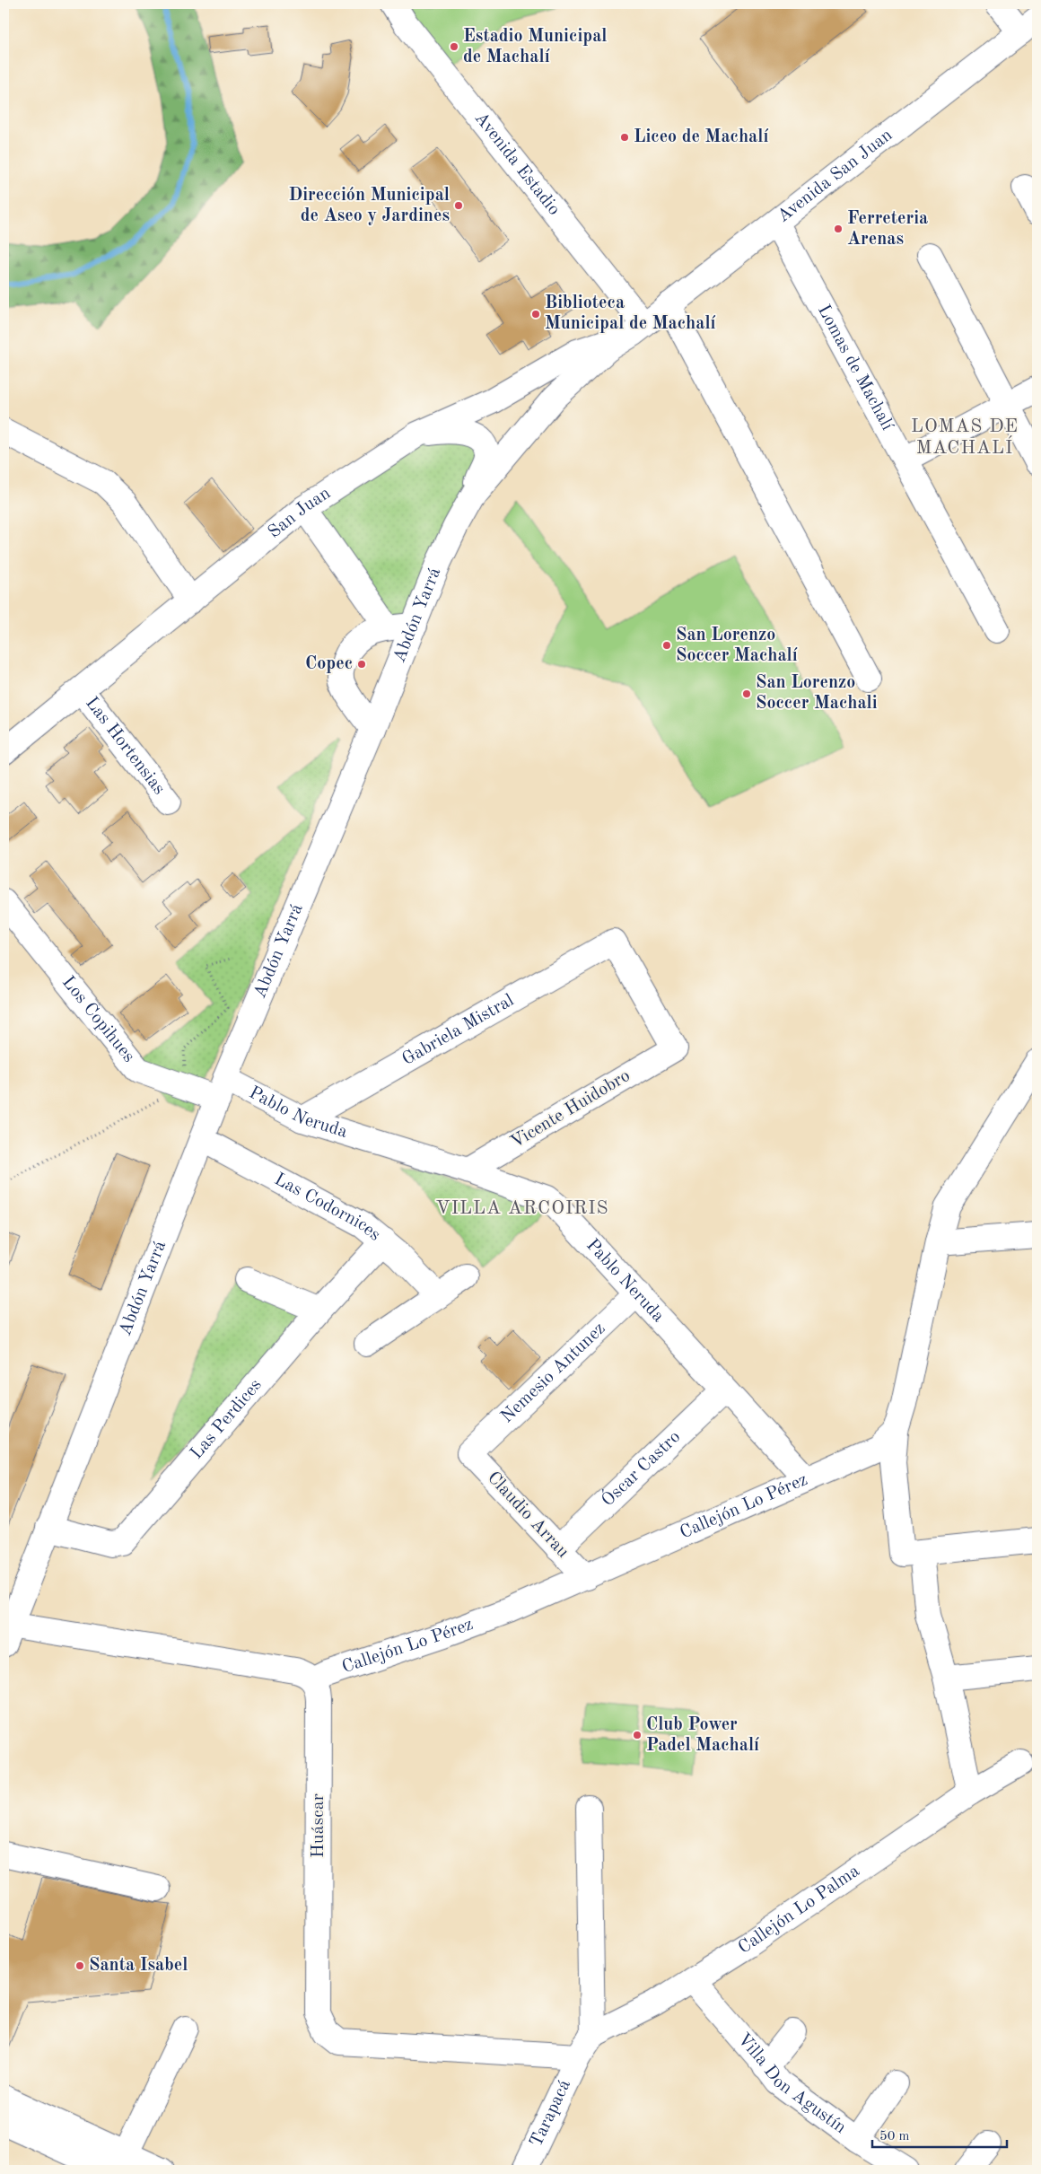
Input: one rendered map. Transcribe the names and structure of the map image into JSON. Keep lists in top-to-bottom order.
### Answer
{
  "streets": {
    "street": [
      "Avenida Estadio",
      "Avenida San Juan",
      "Lomas de Machalí",
      "San Juan",
      "Abdón Yarrá",
      "Las Hortensias",
      "Los Copihues",
      "Gabriela Mistral",
      "Vicente Huidobro",
      "Pablo Neruda",
      "Las Codornices",
      "Nemesio Antunez",
      "Las Perdices",
      "Óscar Castro",
      "Callejón Lo Pérez",
      "Claudio Arrau",
      "Huáscar",
      "Callejón Lo Palma",
      "Villa Don Agustín",
      "Tarapacá"
    ]
  },
  "crossings": [
    ["Avenida Estadio", "Avenida San Juan"],
    ["Avenida Estadio", "San Juan"],
    ["Avenida Estadio", "Abdón Yarrá"],
    ["Avenida San Juan", "Lomas de Machalí"],
    ["Avenida San Juan", "San Juan"],
    ["Avenida San Juan", "Abdón Yarrá"],
    ["San Juan", "Abdón Yarrá"],
    ["San Juan", "Las Hortensias"],
    ["Abdón Yarrá", "Los Copihues"],
    ["Abdón Yarrá", "Pablo Neruda"],
    ["Abdón Yarrá", "Las Codornices"],
    ["Abdón Yarrá", "Las Perdices"],
    ["Los Copihues", "Pablo Neruda"],
    ["Gabriela Mistral", "Vicente Huidobro"],
    ["Gabriela Mistral", "Pablo Neruda"],
    ["Vicente Huidobro", "Pablo Neruda"],
    ["Pablo Neruda", "Nemesio Antunez"],
    ["Pablo Neruda", "Óscar Castro"],
    ["Pablo Neruda", "Callejón Lo Pérez"],
    ["Las Codornices", "Las Perdices"],
    ["Nemesio Antunez", "Claudio Arrau"],
    ["Óscar Castro", "Claudio Arrau"],
    ["Callejón Lo Pérez", "Claudio Arrau"],
    ["Callejón Lo Pérez", "Huáscar"],
    ["Huáscar", "Callejón Lo Palma"],
    ["Huáscar", "Tarapacá"],
    ["Callejón Lo Palma", "Villa Don Agustín"],
    ["Callejón Lo Palma", "Tarapacá"]
  ],
  "districts": ["LOMAS DE MACHALÍ", "VILLA ARCOIRIS"],
  "places": [
    "Estadio Municipal de Machalí",
    "Liceo de Machalí",
    "Dirección Municipal de Aseo y Jardines",
    "Ferreteria Arenas",
    "Biblioteca Municipal de Machalí",
    "San Lorenzo Soccer Machalí",
    "Copec",
    "San Lorenzo Soccer Machali",
    "Club Power Padel Machalí",
    "Santa Isabel"
  ],
  "scale_bar": "50 m"
}
